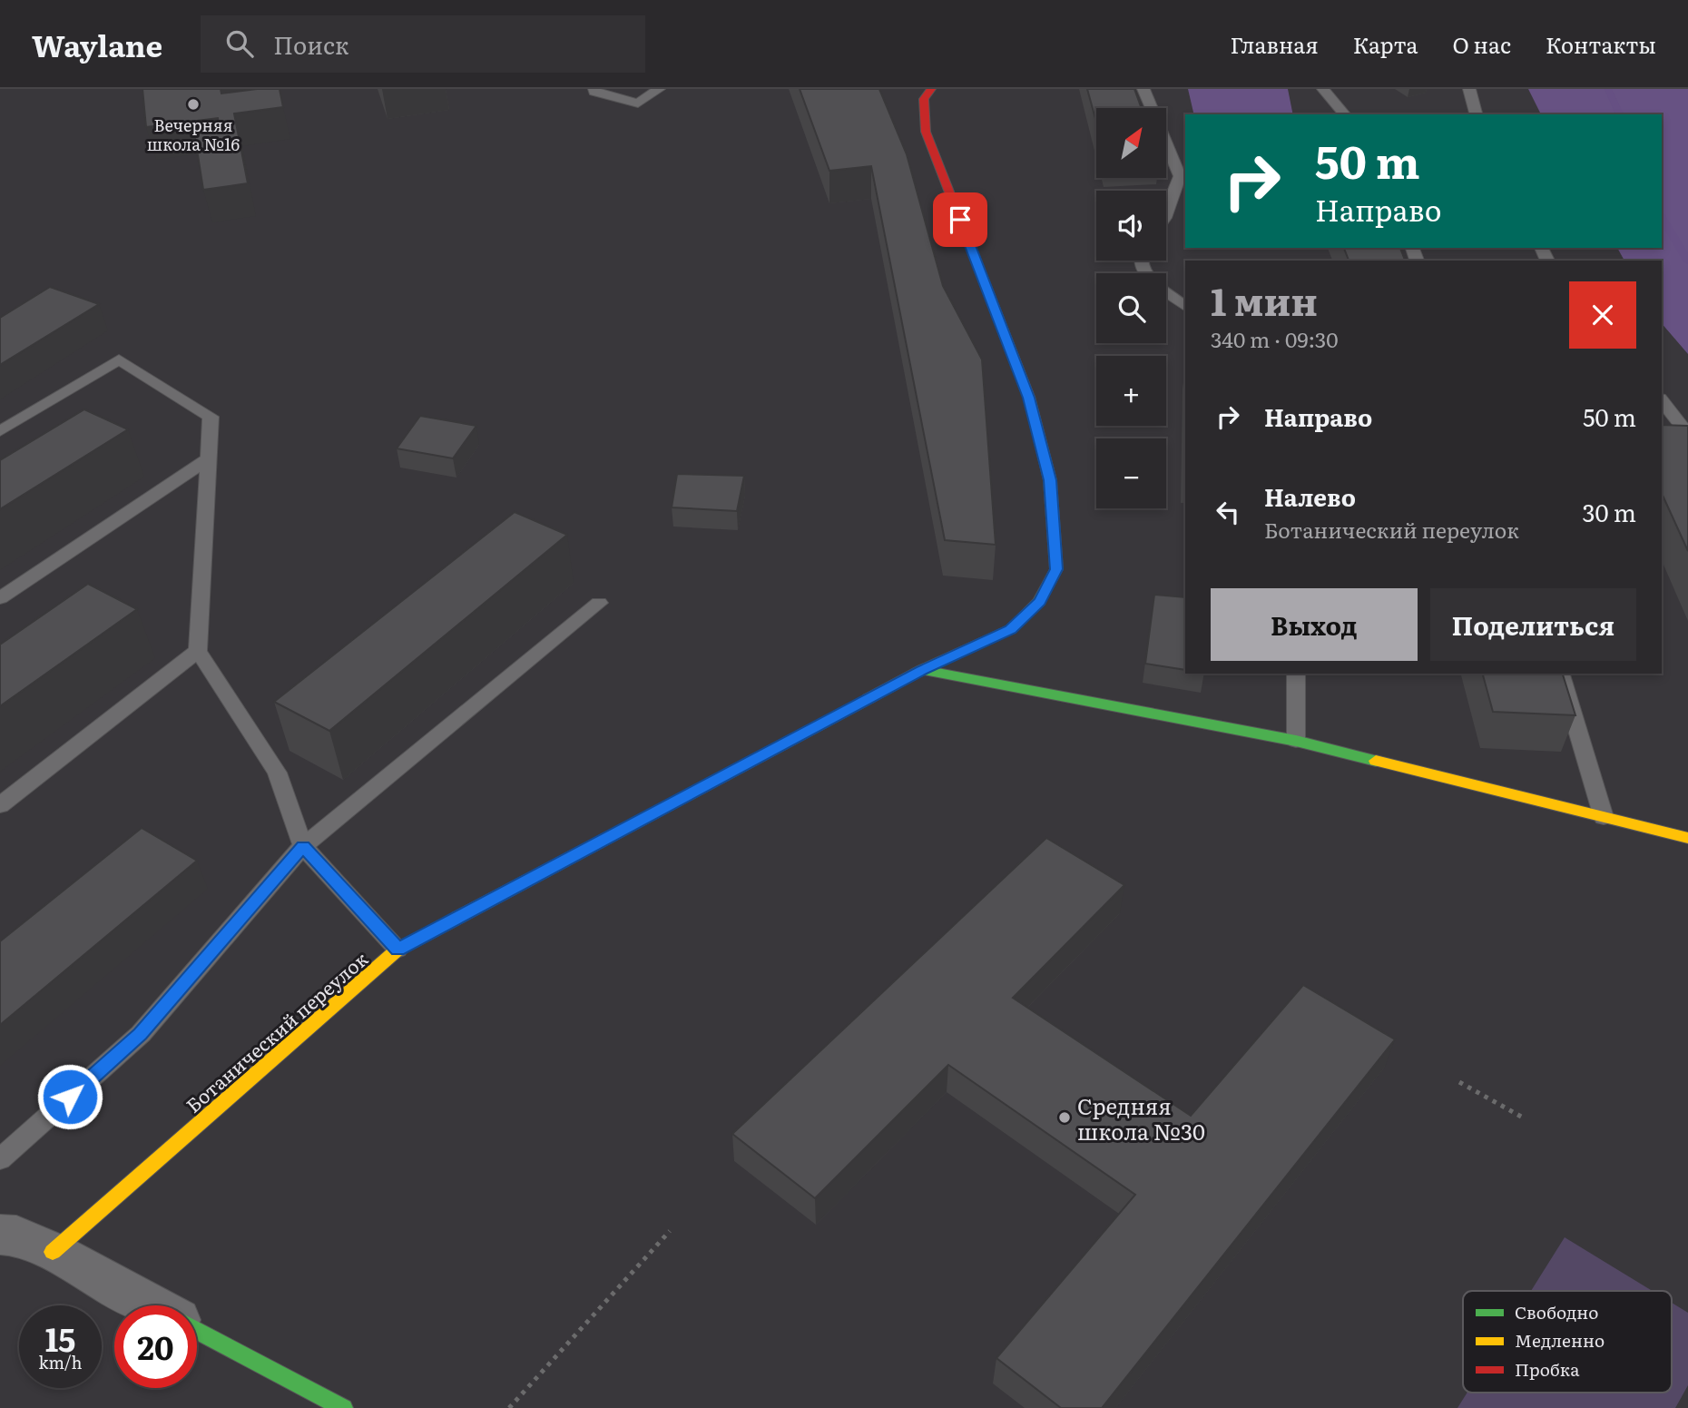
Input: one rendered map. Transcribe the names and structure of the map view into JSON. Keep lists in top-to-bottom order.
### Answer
{
  "streets": {
    "street": ["Ботанический переулок"]
  },
  "places": ["Вечерняя школа №16", "Средняя школа №30"],
  "legend": ["Свободно", "Медленно", "Пробка"],
  "north": "top right",
  "page": {
    "header": "Waylane",
    "search": "Поиск",
    "nav": [
      "Главная",
      "Карта",
      "О нас",
      "Контакты"
    ],
    "map_buttons": ["+", "−"],
    "turn": ["50 m", "Направо"],
    "heading": ["1 мин", "340 m · 09:30"],
    "list": [
      {
        "name": "Направо",
        "value": "50 m"
      },
      {
        "name": "Налево",
        "note": "Ботанический переулок",
        "value": "30 m"
      }
    ],
    "buttons": ["Выход", "Поделиться"],
    "speed": "15 km/h",
    "limit": "20"
  }
}
